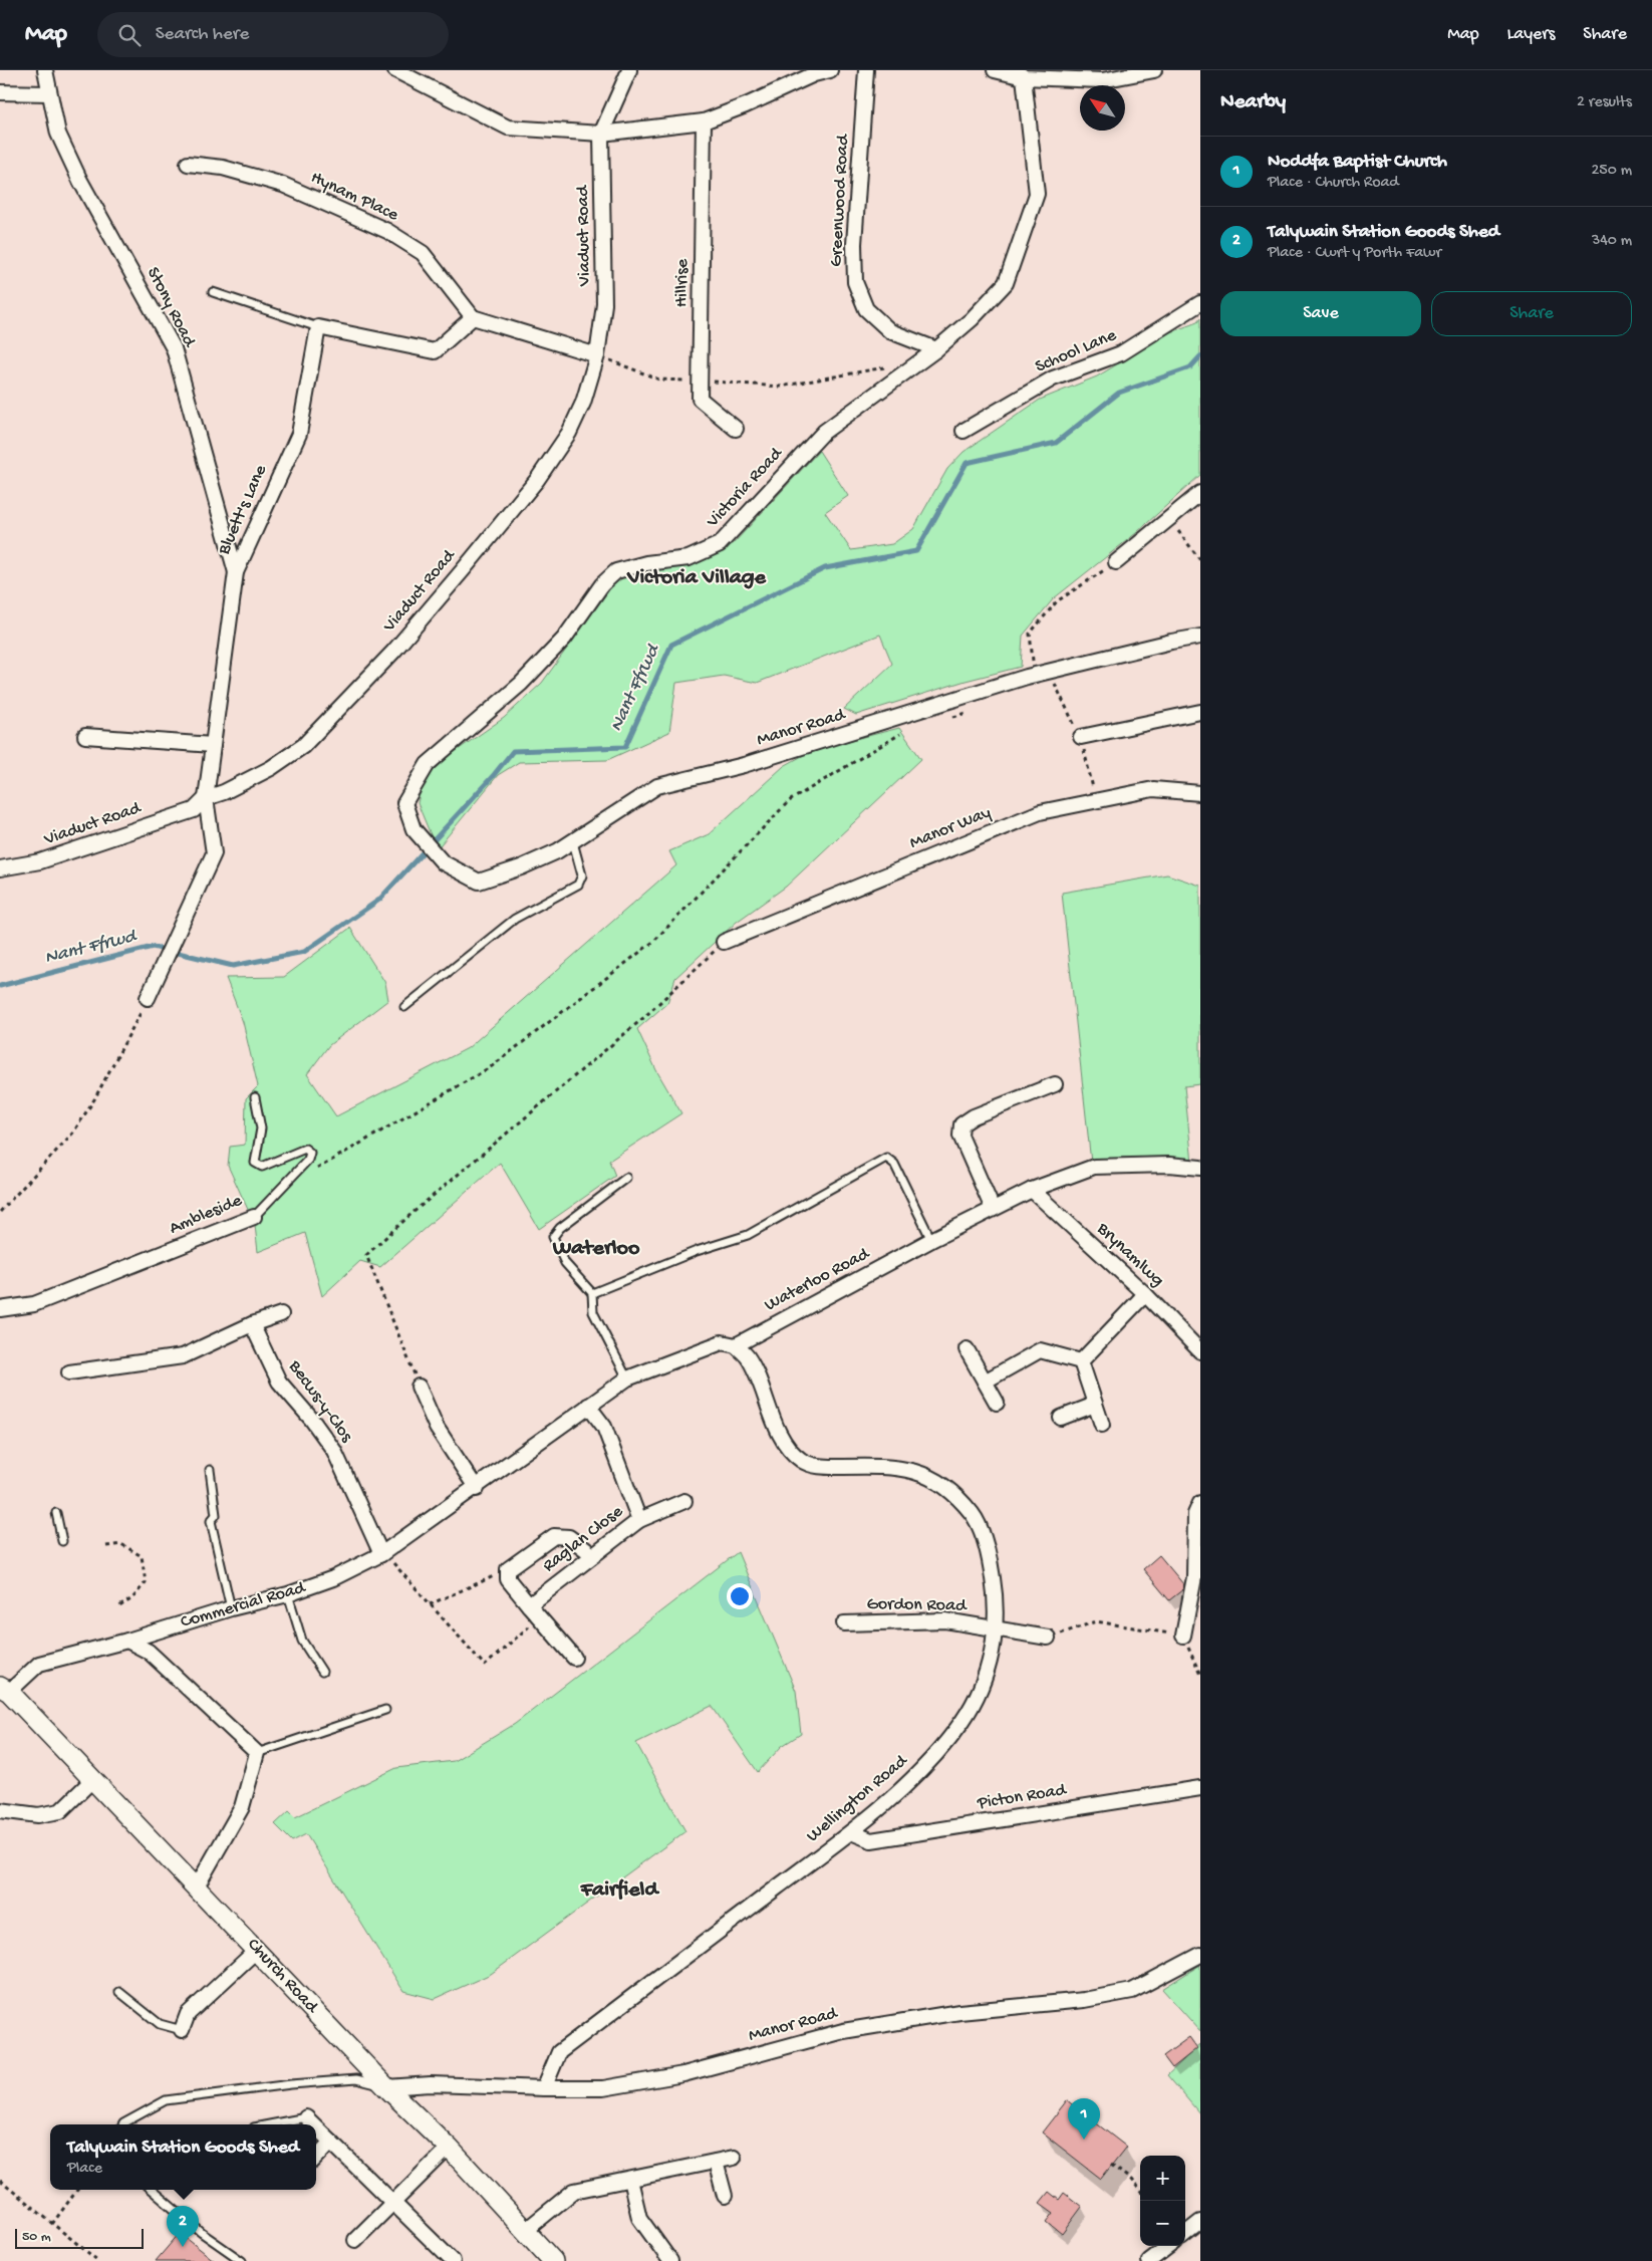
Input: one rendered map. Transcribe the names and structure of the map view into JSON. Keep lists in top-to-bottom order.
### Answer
{
  "streets": {
    "main road": ["Church Road"],
    "street": [
      "Hynam Place",
      "Greenwood Road",
      "Viaduct Road",
      "Hillrise",
      "Stony Road",
      "School Lane",
      "Victoria Road",
      "Bluett's Lane",
      "Manor Road",
      "Manor Way",
      "Ambleside",
      "Brynamlwg",
      "Waterloo Road",
      "Becws-y-Clos",
      "Raglan Close",
      "Commercial Road",
      "Gordon Road",
      "Picton Road",
      "Wellington Road"
    ]
  },
  "crossings": [
    ["Greenwood Road", "Victoria Road"],
    ["Viaduct Road", "Bluett's Lane"],
    ["Stony Road", "Bluett's Lane"],
    ["Victoria Road", "Manor Road"],
    ["Manor Road", "Wellington Road"],
    ["Manor Road", "Church Road"],
    ["Brynamlwg", "Waterloo Road"],
    ["Waterloo Road", "Raglan Close"],
    ["Waterloo Road", "Commercial Road"],
    ["Waterloo Road", "Wellington Road"],
    ["Becws-y-Clos", "Commercial Road"],
    ["Commercial Road", "Church Road"],
    ["Gordon Road", "Wellington Road"],
    ["Picton Road", "Wellington Road"]
  ],
  "districts": ["Victoria Village", "Waterloo", "Fairfield"],
  "water": ["Nant Ffrwd"],
  "scale_bar": "50 m",
  "north": "top left",
  "page": {
    "header": "Map",
    "search": "Search here",
    "nav": ["Map", "Layers", "Share"],
    "heading": ["Nearby", "2 results"],
    "list": [
      {
        "mark": "1",
        "name": "Noddfa Baptist Church",
        "note": "Place · Church Road",
        "value": "250 m"
      },
      {
        "mark": "2",
        "name": "Talywain Station Goods Shed",
        "note": "Place · Cwrt y Porth Fawr",
        "value": "340 m"
      }
    ],
    "buttons": ["Save", "Share"],
    "pins": ["1", "2"],
    "popup": ["Talywain Station Goods Shed", "Place"],
    "map_buttons": ["+", "−"],
    "scale": "50 m"
  }
}
